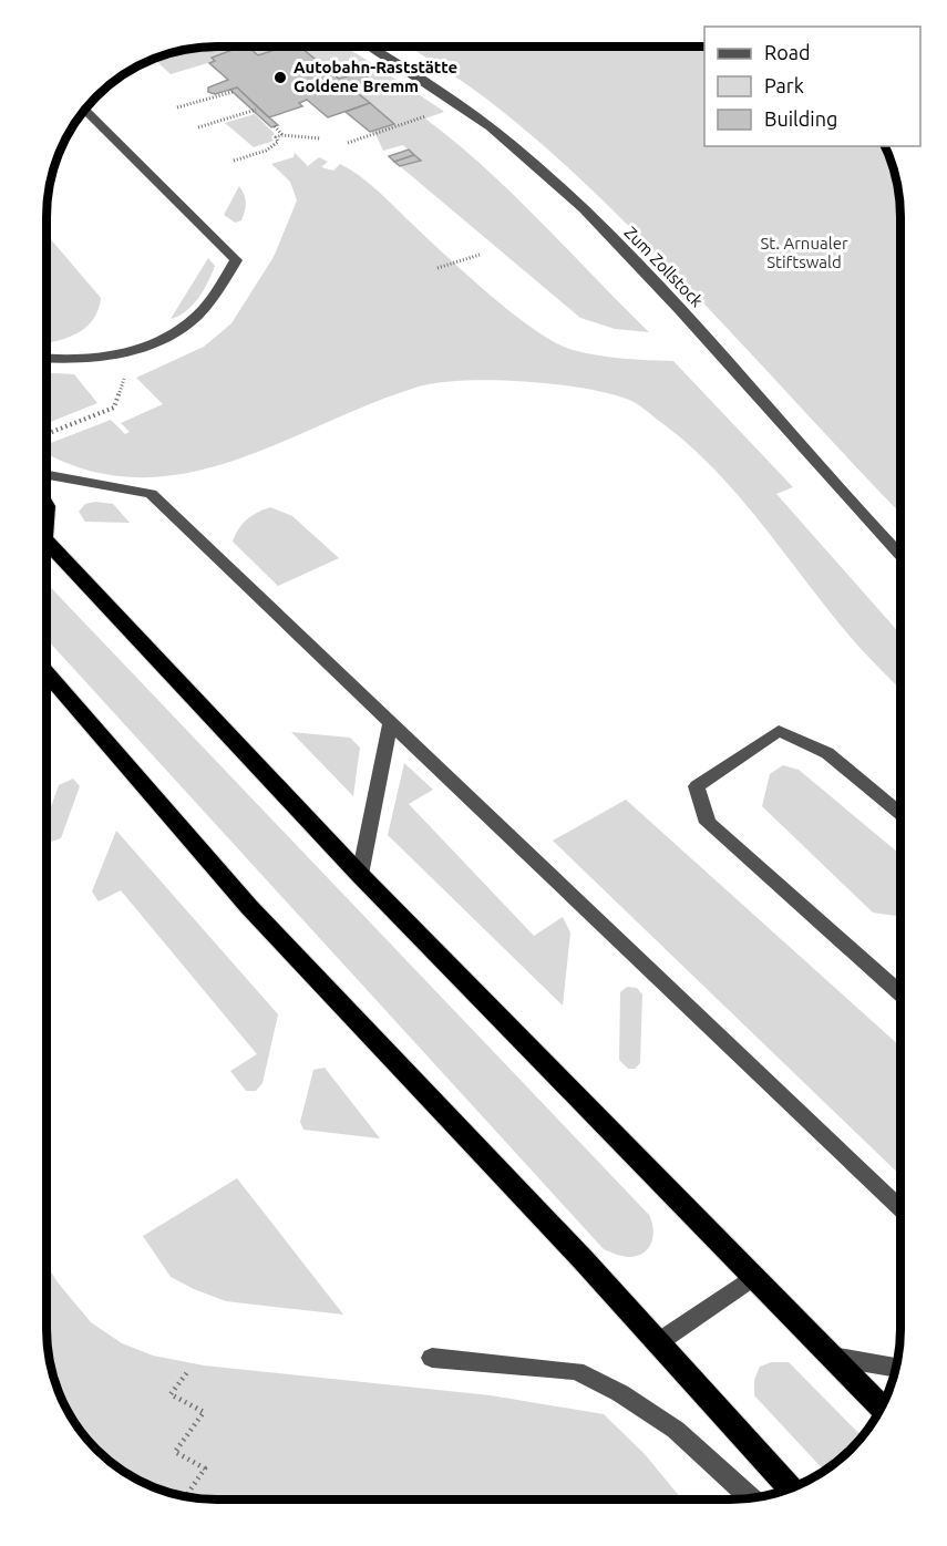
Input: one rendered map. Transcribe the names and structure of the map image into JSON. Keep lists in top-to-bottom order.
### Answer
{
  "streets": {
    "street": ["Zum Zollstock"]
  },
  "parks": ["St. Arnualer Stiftswald"],
  "places": ["Autobahn-Raststätte Goldene Bremm"],
  "legend": ["Road", "Park", "Building"]
}
